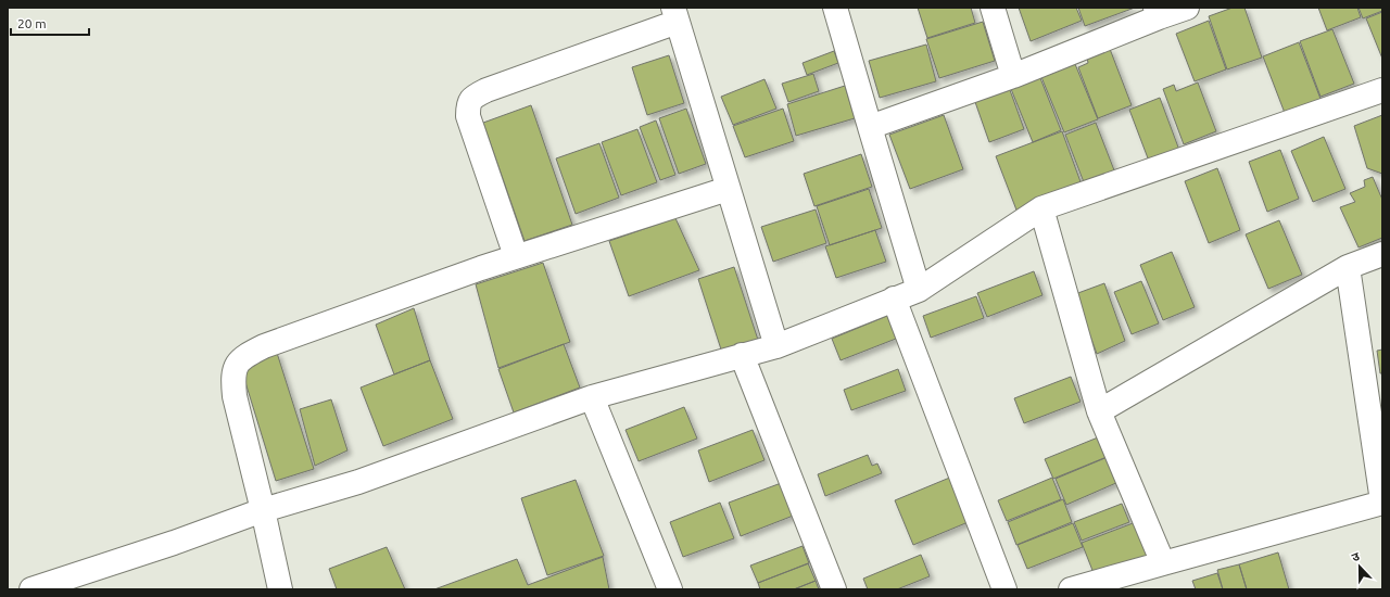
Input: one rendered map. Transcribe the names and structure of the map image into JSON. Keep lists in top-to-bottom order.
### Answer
{
  "scale_bar": "20 m",
  "north": "top"
}
